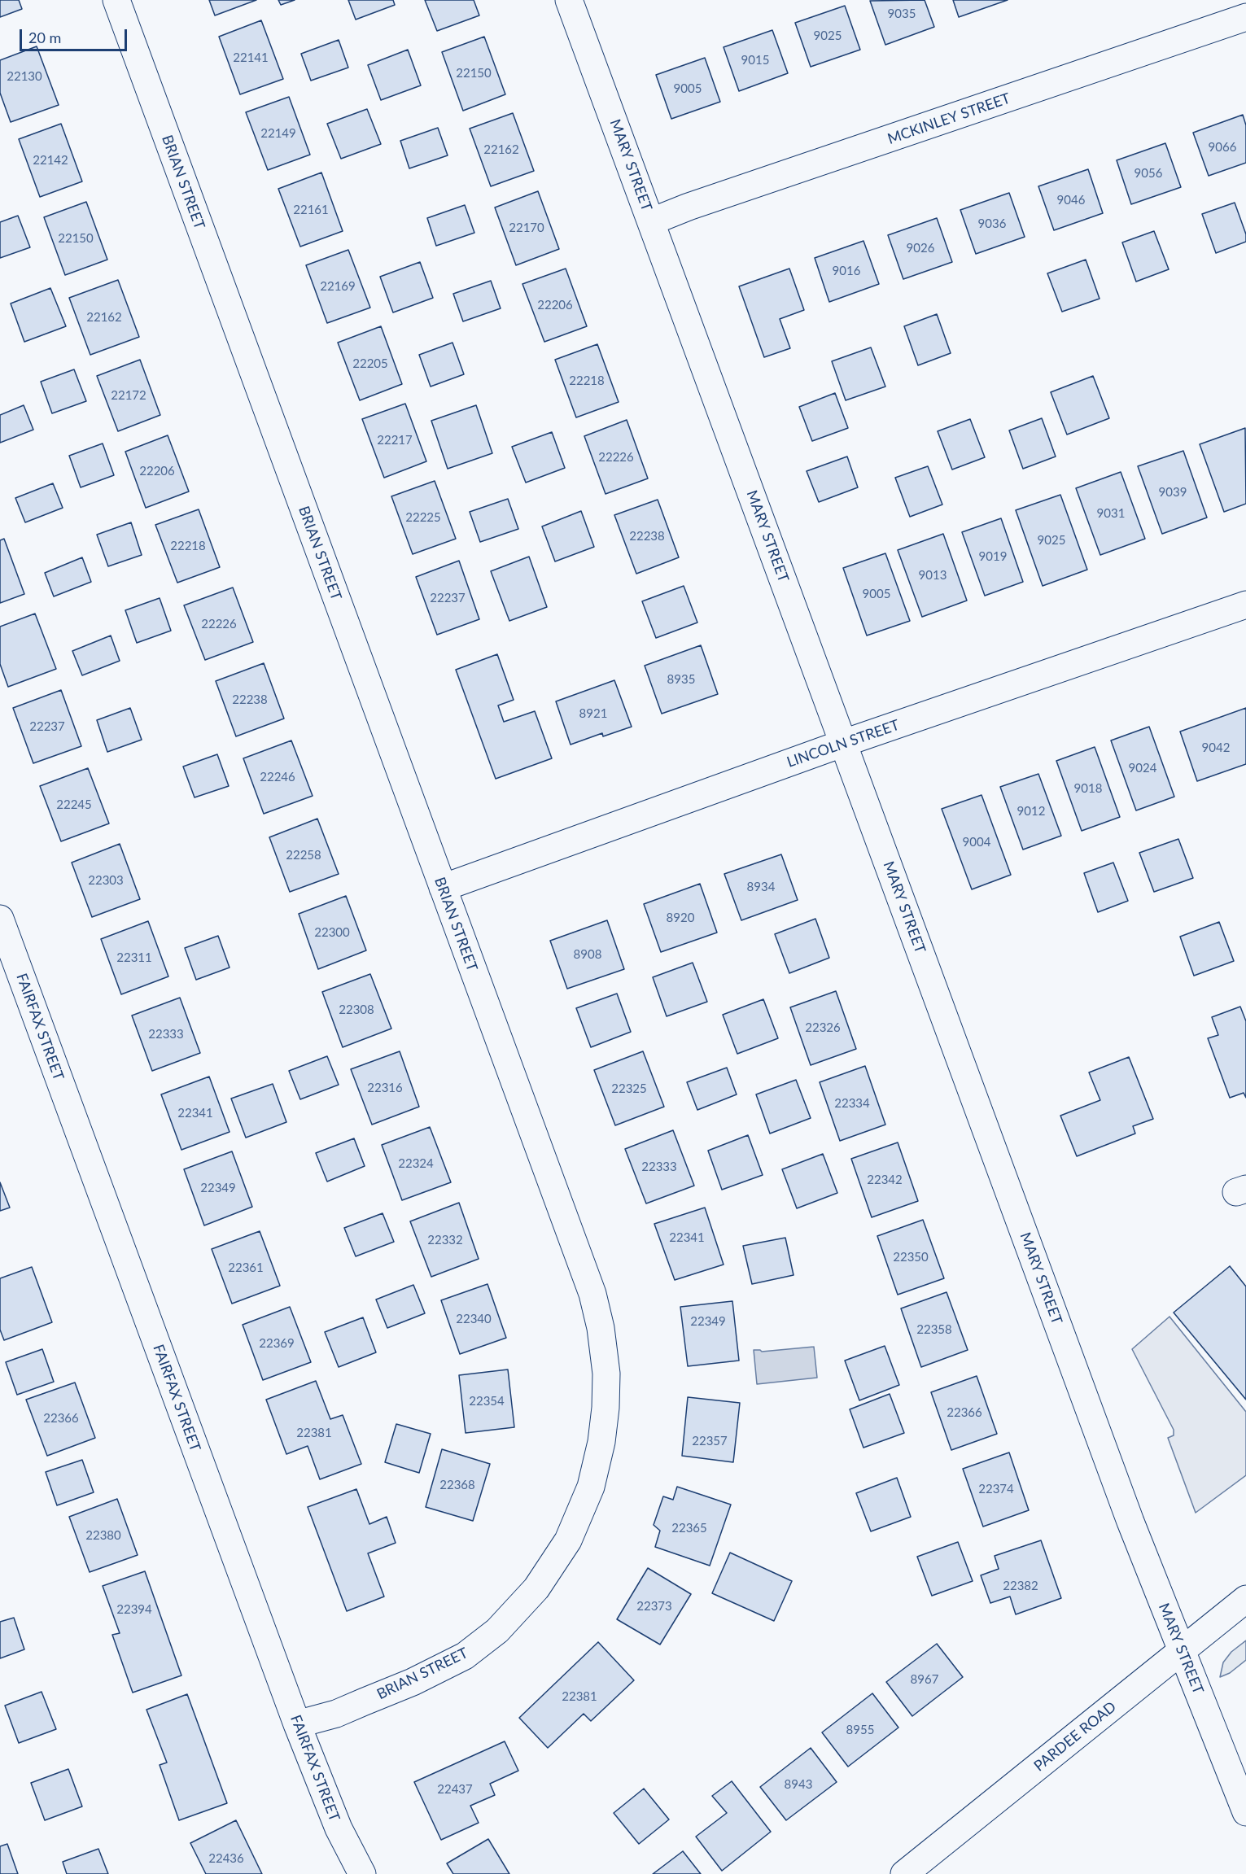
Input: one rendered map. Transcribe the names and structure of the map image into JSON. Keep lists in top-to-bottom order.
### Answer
{
  "streets": {
    "street": [
      "MCKINLEY STREET",
      "MARY STREET",
      "BRIAN STREET",
      "LINCOLN STREET",
      "FAIRFAX STREET",
      "PARDEE ROAD"
    ]
  },
  "crossings": [
    ["MCKINLEY STREET", "MARY STREET"],
    ["MARY STREET", "LINCOLN STREET"],
    ["MARY STREET", "PARDEE ROAD"],
    ["BRIAN STREET", "LINCOLN STREET"],
    ["BRIAN STREET", "FAIRFAX STREET"]
  ],
  "house_numbers": [
    "9035",
    "9025",
    "22141",
    "9015",
    "22150",
    "22130",
    "9005",
    "22149",
    "9066",
    "22162",
    "22142",
    "9056",
    "9046",
    "22161",
    "9036",
    "22170",
    "22150",
    "9026",
    "9016",
    "22169",
    "22206",
    "22162",
    "22205",
    "22218",
    "22172",
    "22217",
    "22226",
    "22206",
    "9039",
    "9031",
    "22225",
    "22238",
    "9025",
    "22218",
    "9019",
    "9013",
    "9005",
    "22237",
    "22226",
    "8935",
    "22238",
    "8921",
    "22237",
    "9042",
    "9024",
    "22246",
    "9018",
    "22245",
    "9012",
    "9004",
    "22258",
    "22303",
    "8934",
    "8920",
    "22300",
    "8908",
    "22311",
    "22308",
    "22326",
    "22333",
    "22316",
    "22325",
    "22334",
    "22341",
    "22324",
    "22333",
    "22342",
    "22349",
    "22341",
    "22332",
    "22350",
    "22361",
    "22340",
    "22349",
    "22358",
    "22369",
    "22354",
    "22366",
    "22366",
    "22381",
    "22357",
    "22368",
    "22374",
    "22365",
    "22380",
    "22382",
    "22373",
    "22394",
    "8967",
    "22381",
    "8955",
    "8943",
    "22437",
    "22436"
  ],
  "scale_bar": "20 m"
}
